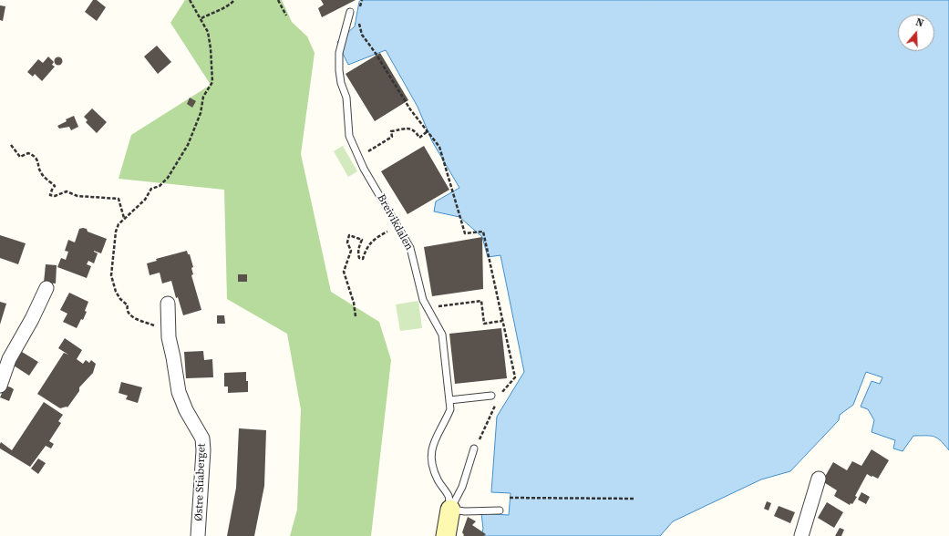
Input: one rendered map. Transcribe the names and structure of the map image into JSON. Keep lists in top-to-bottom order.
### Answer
{
  "streets": {
    "main road": ["Breivikdalen"],
    "street": ["Østre Stiaberget"]
  },
  "north": "top"
}
